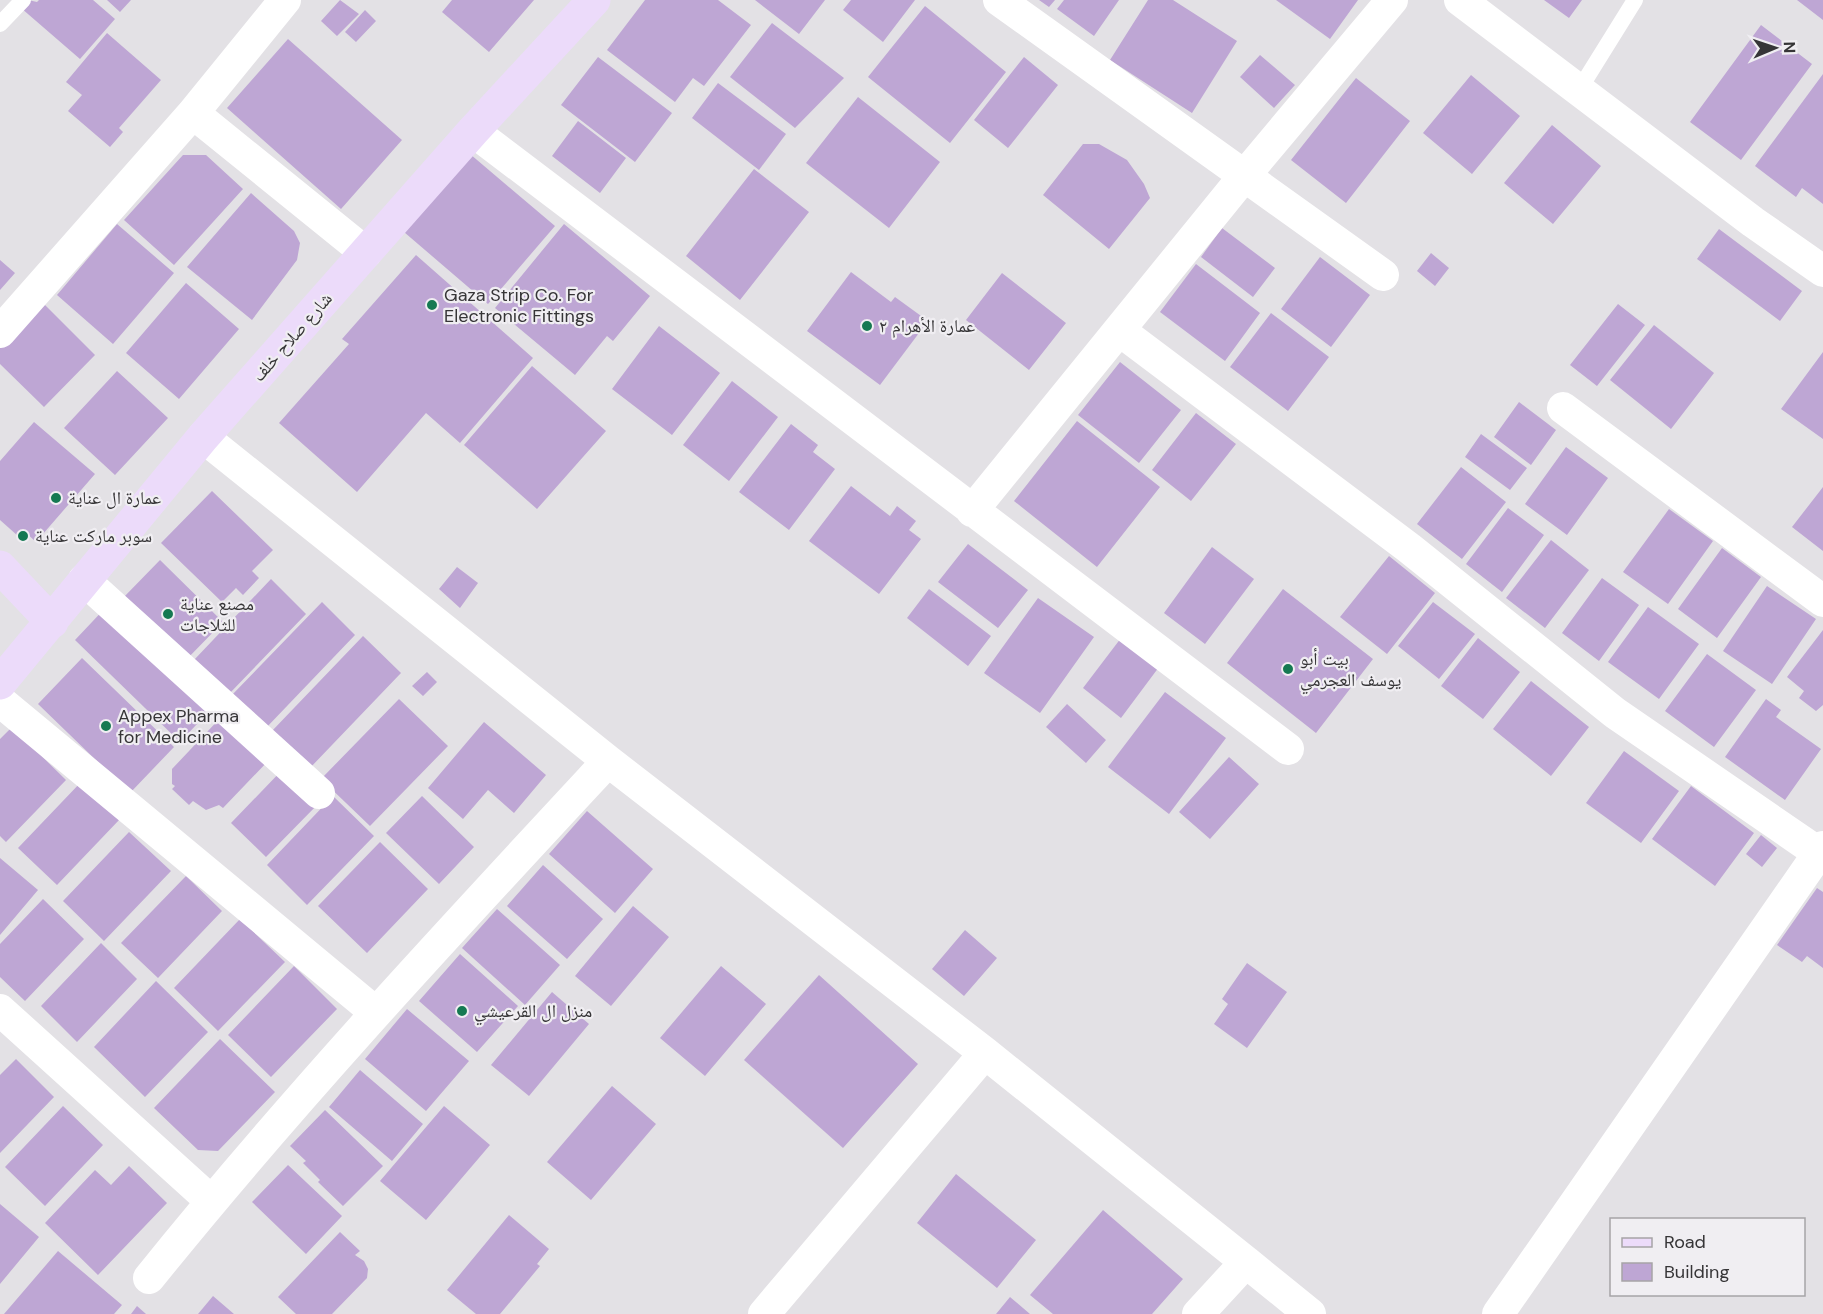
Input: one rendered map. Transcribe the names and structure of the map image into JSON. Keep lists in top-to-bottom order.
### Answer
{
  "streets": {
    "main road": ["شارع صلاح خلف"]
  },
  "places": [
    "Gaza Strip Co. For Electronic Fittings",
    "عمارة الأهرام ٢",
    "عمارة ال عناية",
    "سوبر ماركت عناية",
    "مصنع عناية للثلاجات",
    "بيت أبو يوسف العجرمي",
    "Appex Pharma for Medicine",
    "منزل ال القرعيشي"
  ],
  "legend": ["Road", "Building"],
  "north": "right"
}
